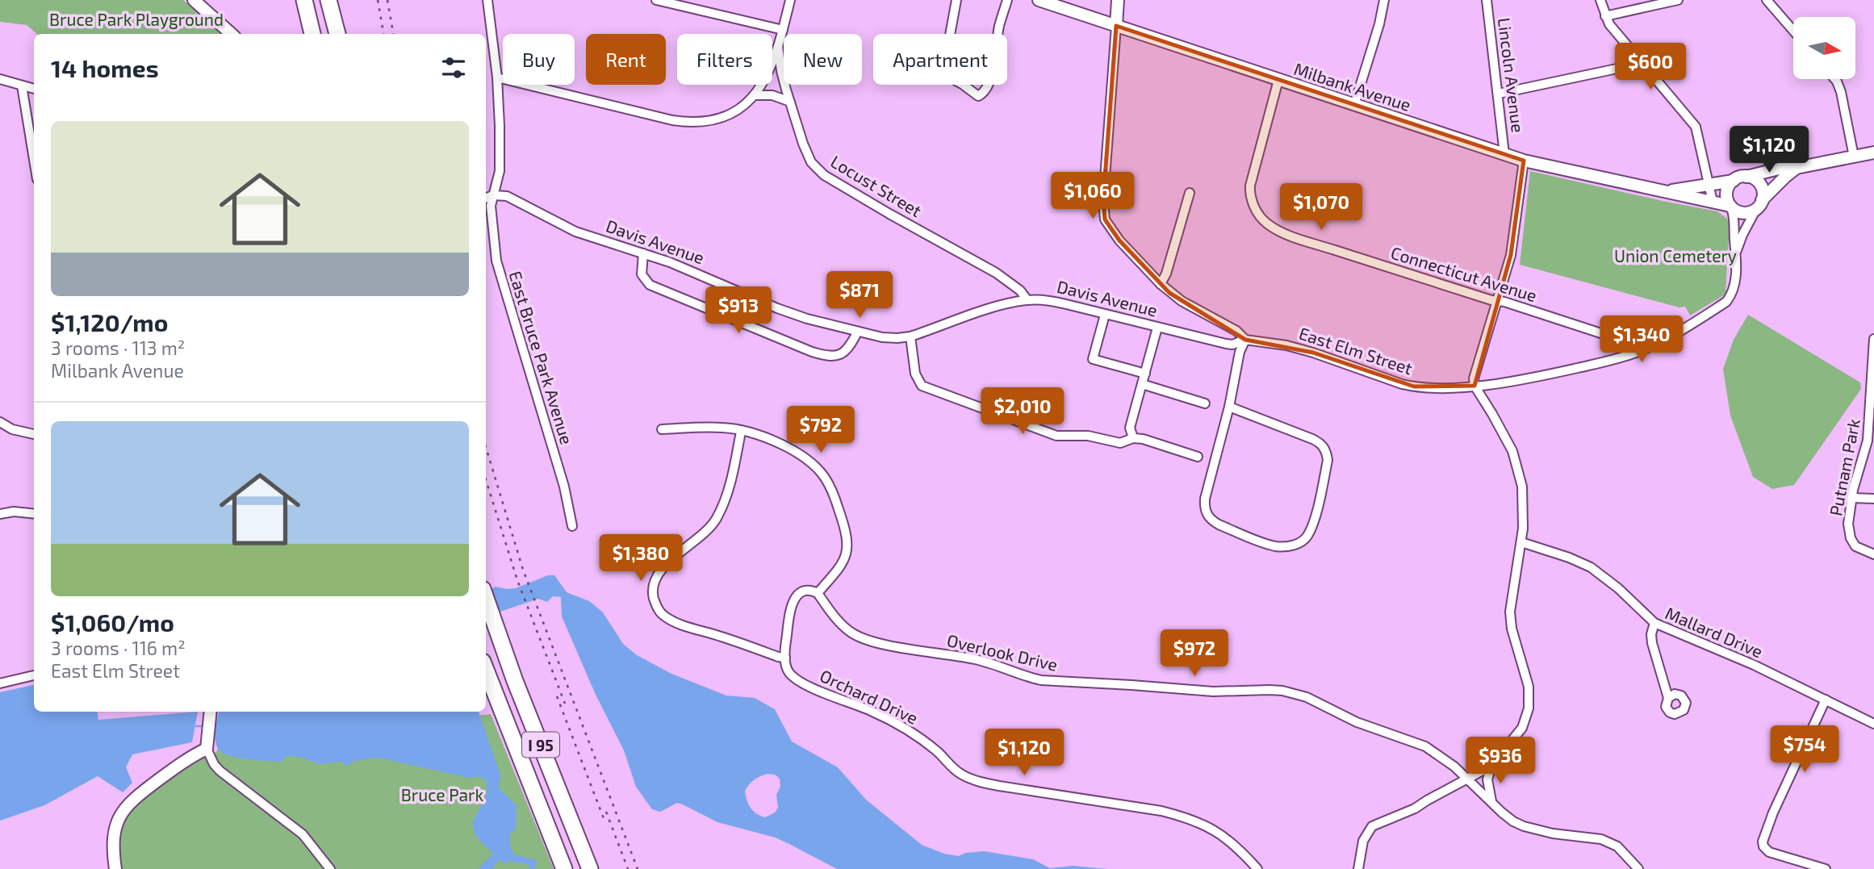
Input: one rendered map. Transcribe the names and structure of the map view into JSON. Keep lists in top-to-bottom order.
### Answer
{
  "streets": {
    "highway": ["I 95"],
    "main road": ["Milbank Avenue", "East Elm Street"],
    "street": [
      "Lincoln Avenue",
      "Locust Street",
      "Davis Avenue",
      "Connecticut Avenue",
      "East Bruce Park Avenue",
      "Putnam Park",
      "Mallard Drive",
      "Overlook Drive",
      "Orchard Drive"
    ]
  },
  "crossings": [
    ["Lincoln Avenue", "Milbank Avenue"],
    ["Milbank Avenue", "Connecticut Avenue"],
    ["Milbank Avenue", "East Elm Street"],
    ["Locust Street", "Davis Avenue"],
    ["Davis Avenue", "East Elm Street"],
    ["Davis Avenue", "East Bruce Park Avenue"],
    ["Connecticut Avenue", "East Elm Street"]
  ],
  "parks": ["Bruce Park Playground", "Union Cemetery", "Bruce Park"],
  "north": "right",
  "page": {
    "chip": [
      "Buy",
      "Rent",
      "Filters",
      "New",
      "Apartment"
    ],
    "heading": "14 homes",
    "price": [
      "$600",
      "$1,120",
      "$1,060",
      "$1,070",
      "$871",
      "$913",
      "$1,340",
      "$2,010",
      "$792",
      "$1,380",
      "$972",
      "$754",
      "$1,120",
      "$936"
    ],
    "list": [
      {
        "name": "$1,120/mo",
        "note": "3 rooms · 113 m² · Milbank Avenue"
      },
      {
        "name": "$1,060/mo",
        "note": "3 rooms · 116 m² · East Elm Street"
      }
    ]
  }
}
